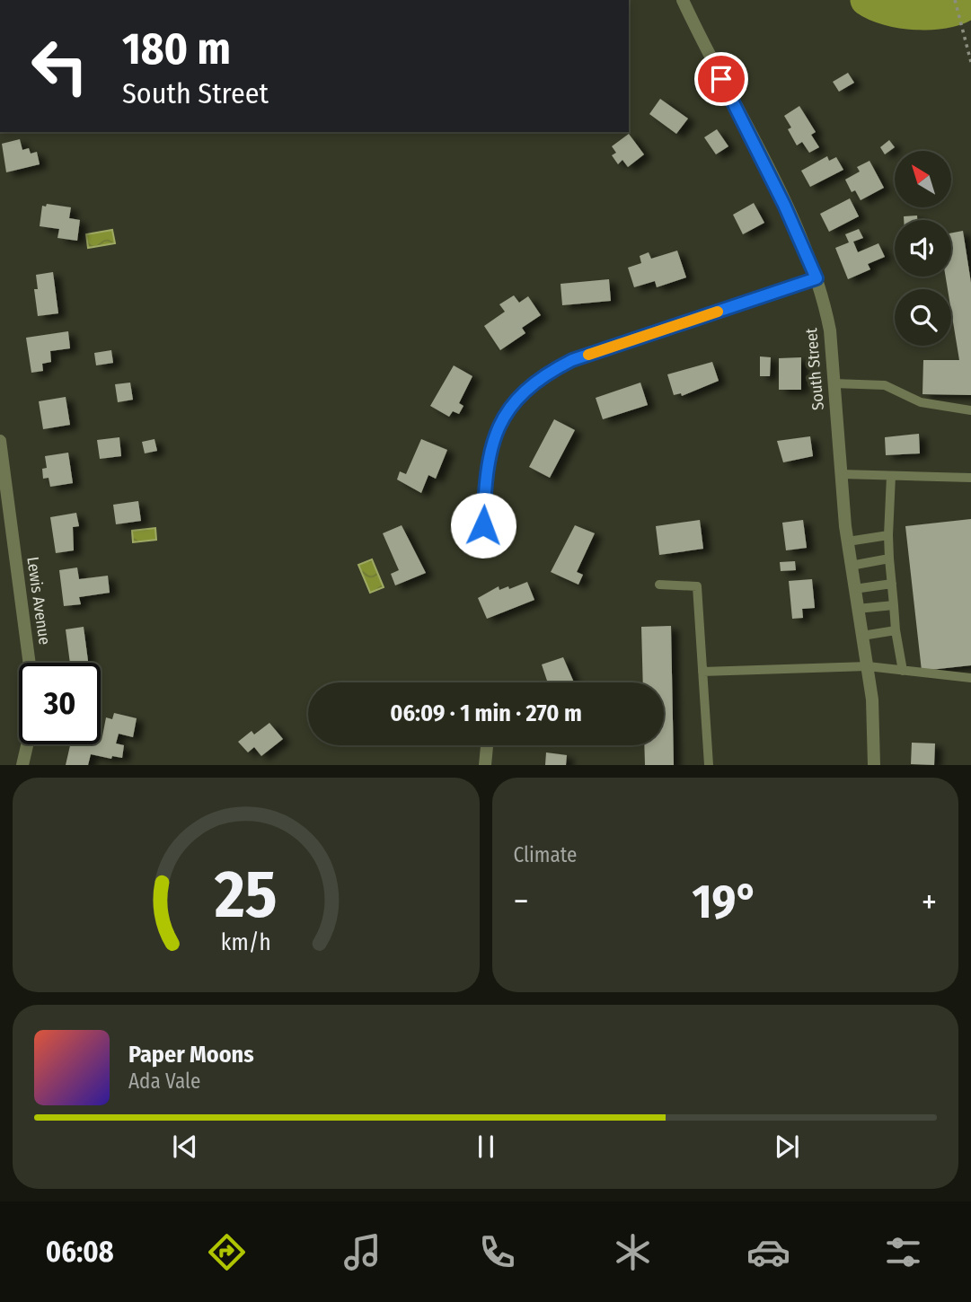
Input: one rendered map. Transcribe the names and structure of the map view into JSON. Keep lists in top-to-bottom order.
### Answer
{
  "streets": {
    "street": ["South Street", "Lewis Avenue"]
  },
  "north": "top left",
  "page": {
    "turn": ["180 m", "South Street"],
    "limit": "30",
    "trip": "06:09 · 1 min · 270 m",
    "tile": "Climate",
    "heat": ["−", "19°", "+"],
    "song": ["Paper Moons", "Ada Vale"],
    "tabs": "06:08",
    "gauge": ["25", "km/h"]
  }
}
